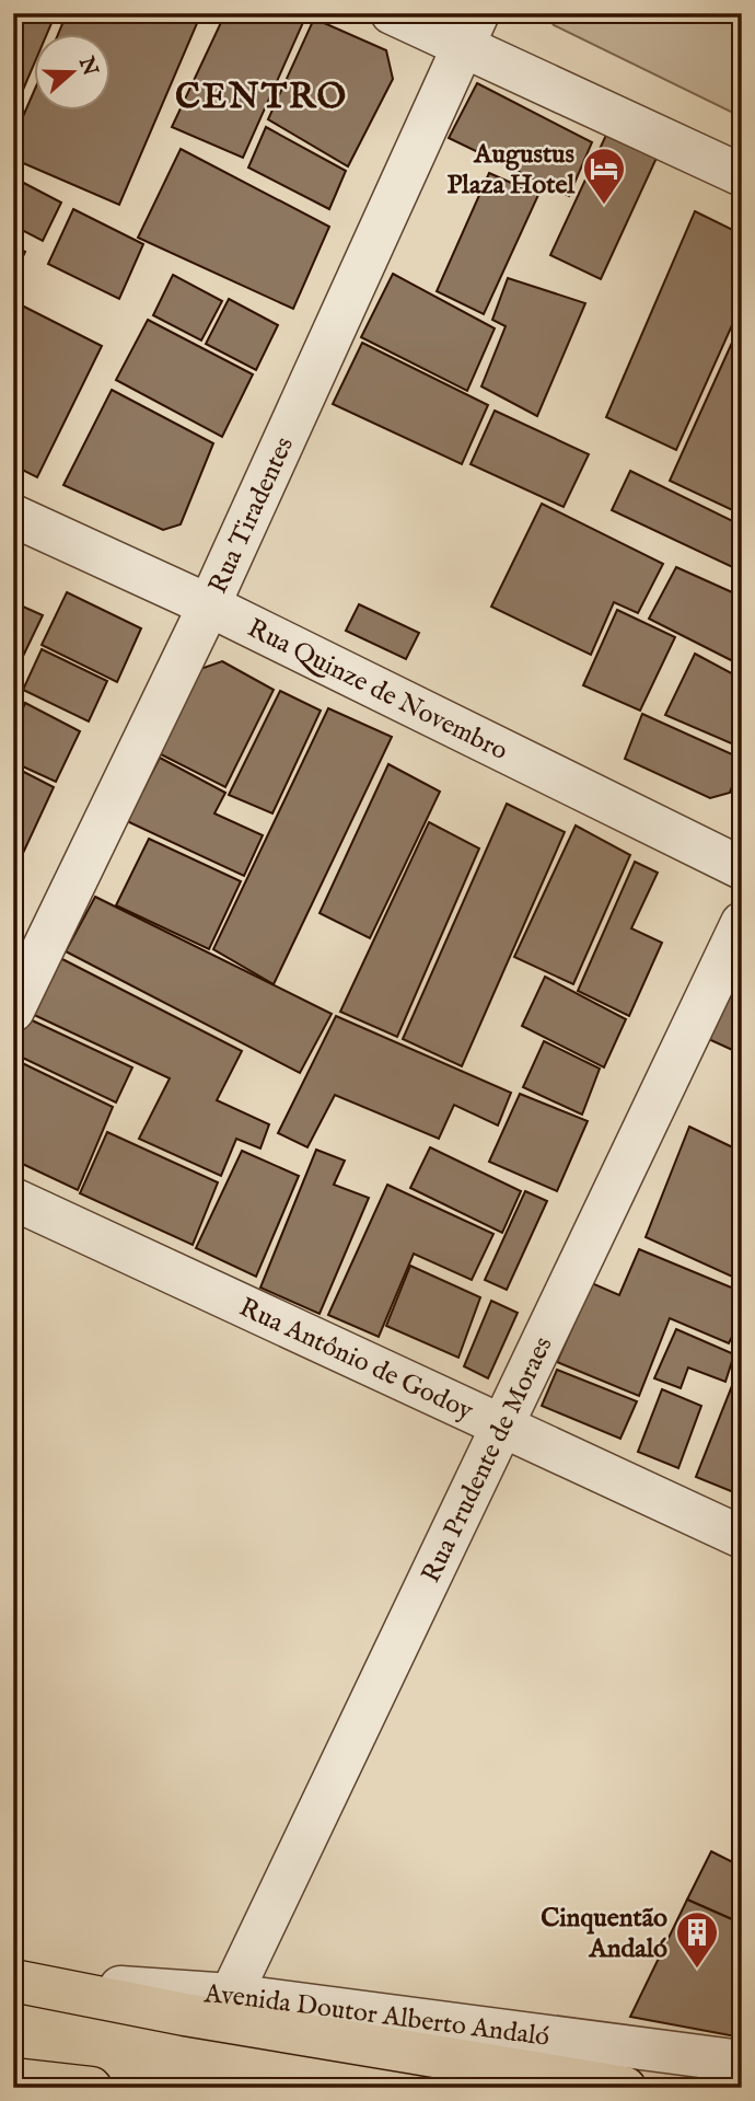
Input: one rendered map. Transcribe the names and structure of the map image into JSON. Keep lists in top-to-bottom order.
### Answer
{
  "streets": {
    "main road": ["Avenida Doutor Alberto Andaló"],
    "street": [
      "Rua Tiradentes",
      "Rua Quinze de Novembro",
      "Rua Antônio de Godoy",
      "Rua Prudente de Moraes"
    ]
  },
  "crossings": [
    ["Rua Tiradentes", "Rua Quinze de Novembro"],
    ["Rua Antônio de Godoy", "Rua Prudente de Moraes"],
    ["Rua Prudente de Moraes", "Avenida Doutor Alberto Andaló"]
  ],
  "districts": ["CENTRO"],
  "places": {
    "hotel": ["Augustus Plaza Hotel"],
    "building": ["Cinquentão Andaló"]
  },
  "north": "right"
}
